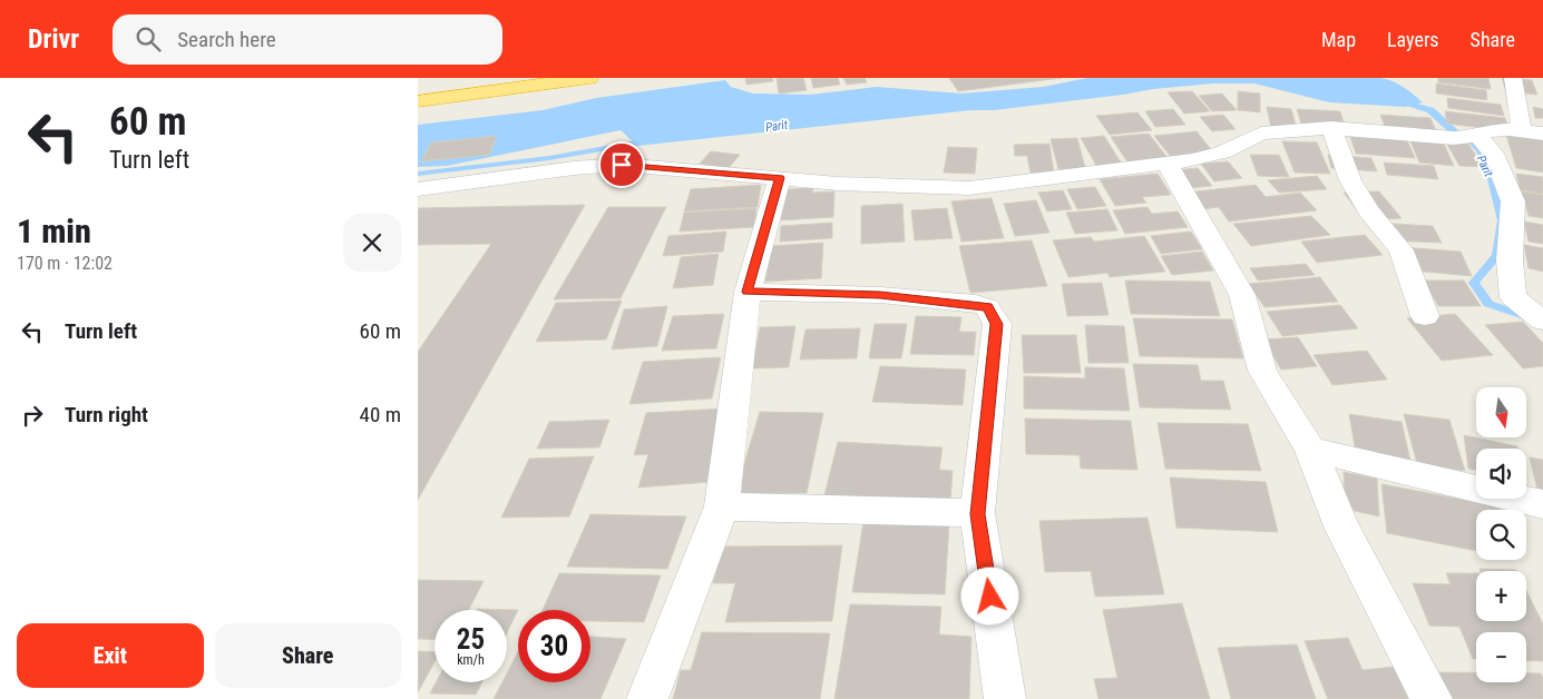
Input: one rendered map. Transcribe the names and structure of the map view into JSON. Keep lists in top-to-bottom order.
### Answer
{
  "water": ["Parit"],
  "north": "bottom",
  "page": {
    "header": "Drivr",
    "search": "Search here",
    "nav": ["Map", "Layers", "Share"],
    "turn": ["60 m", "Turn left"],
    "heading": ["1 min", "170 m · 12:02"],
    "list": [
      {
        "name": "Turn left",
        "value": "60 m"
      },
      {
        "name": "Turn right",
        "value": "40 m"
      }
    ],
    "map_buttons": ["+", "−"],
    "speed": "25 km/h",
    "limit": "30",
    "buttons": ["Exit", "Share"]
  }
}
